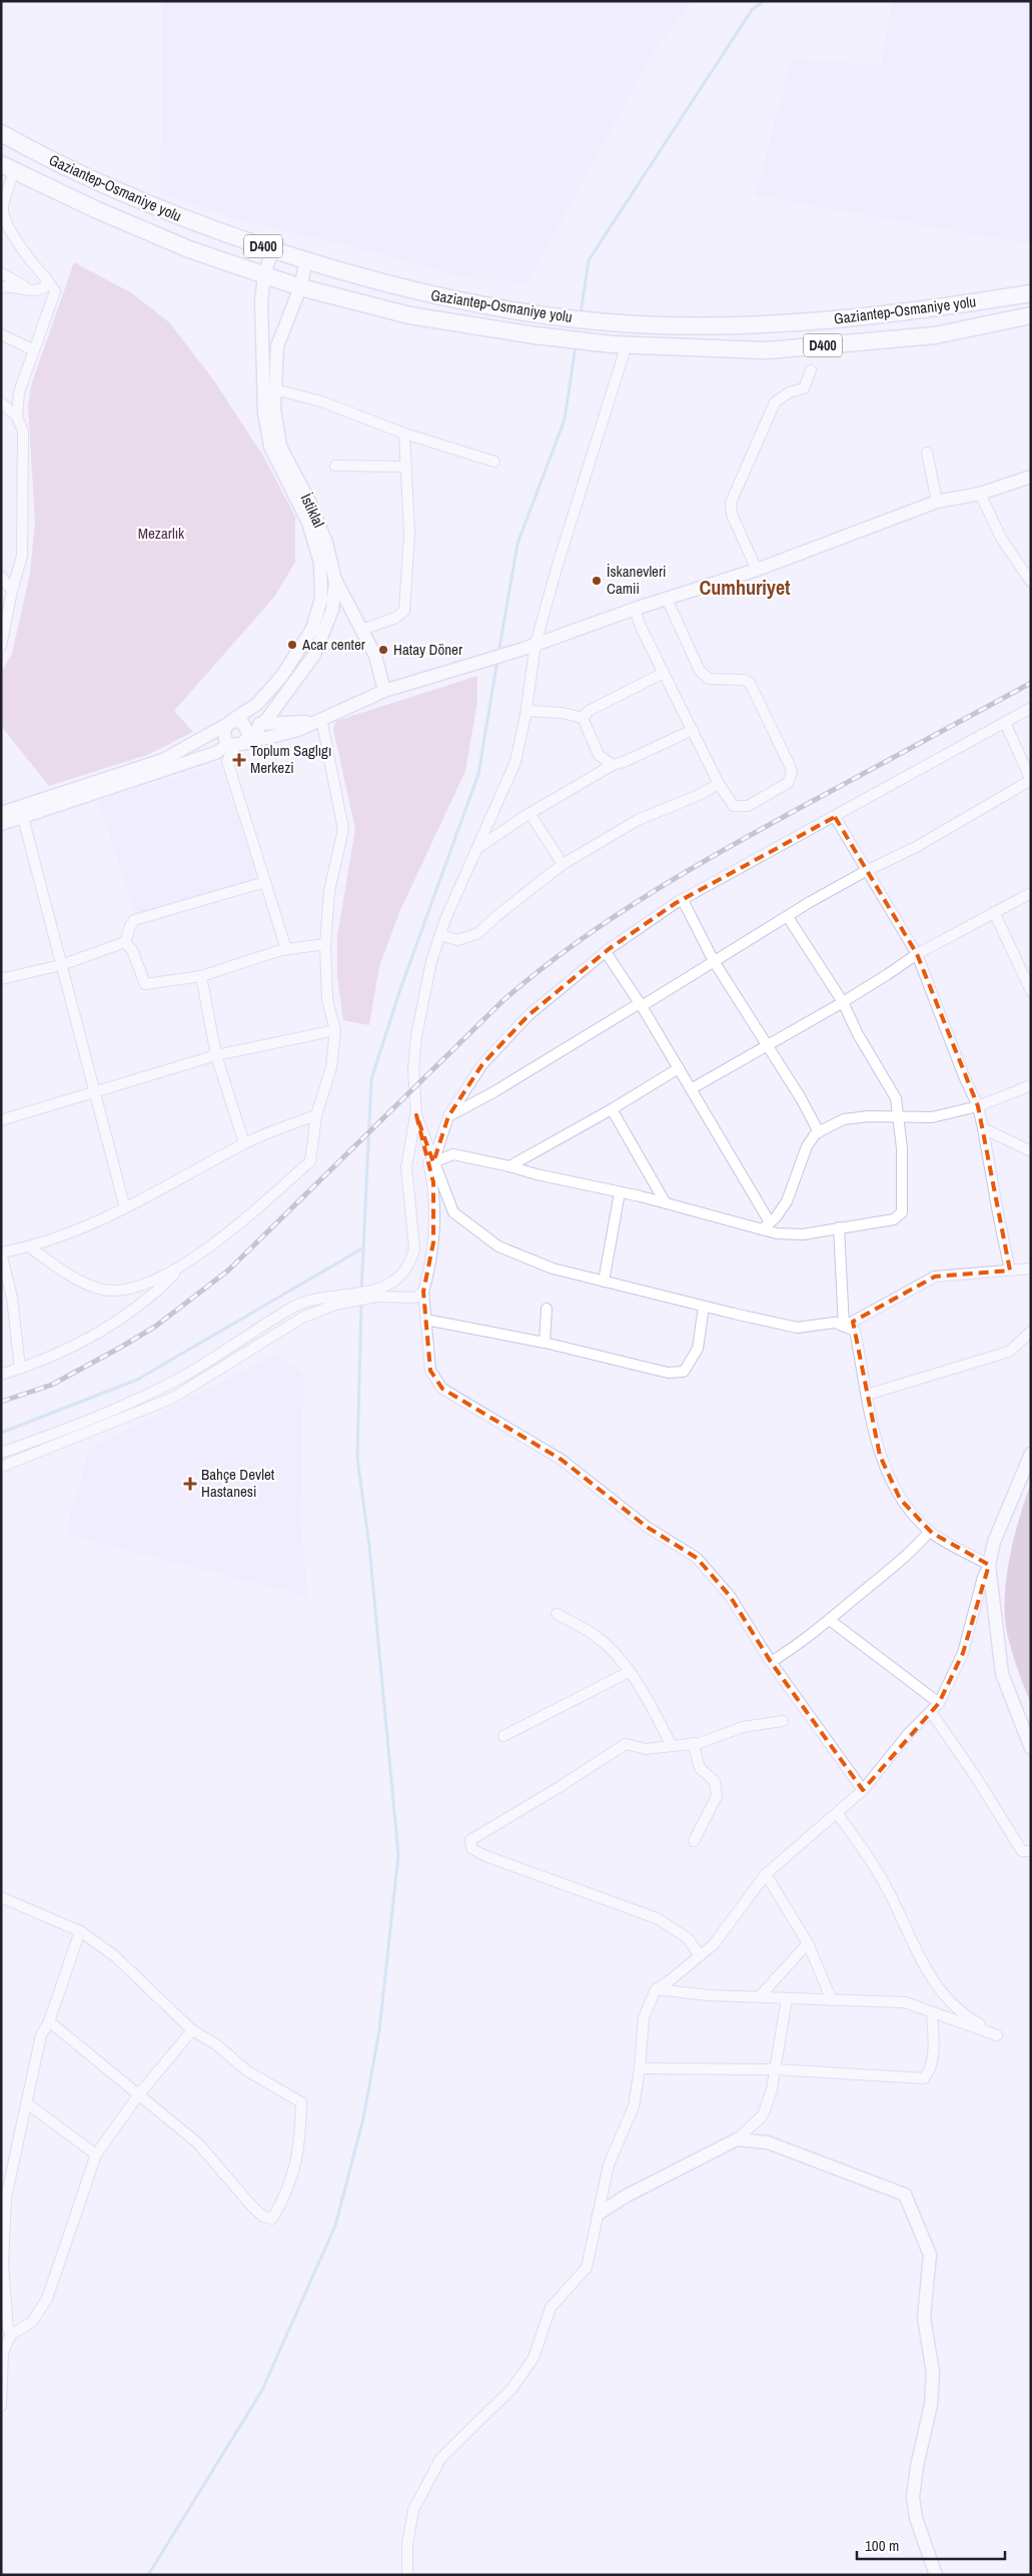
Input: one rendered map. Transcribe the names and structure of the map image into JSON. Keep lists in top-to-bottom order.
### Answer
{
  "streets": {
    "highway": ["Gaziantep-Osmaniye yolu", "D400"],
    "street": ["İstiklal"]
  },
  "crossings": [
    ["Gaziantep-Osmaniye yolu", "İstiklal"]
  ],
  "districts": ["Cumhuriyet"],
  "parks": ["Mezarlık"],
  "places": {
    "other": ["İskanevleri Camii", "Acar center", "Hatay Döner"],
    "health": ["Toplum Saglıgı Merkezi", "Bahçe Devlet Hastanesi"]
  },
  "scale_bar": "100 m"
}
